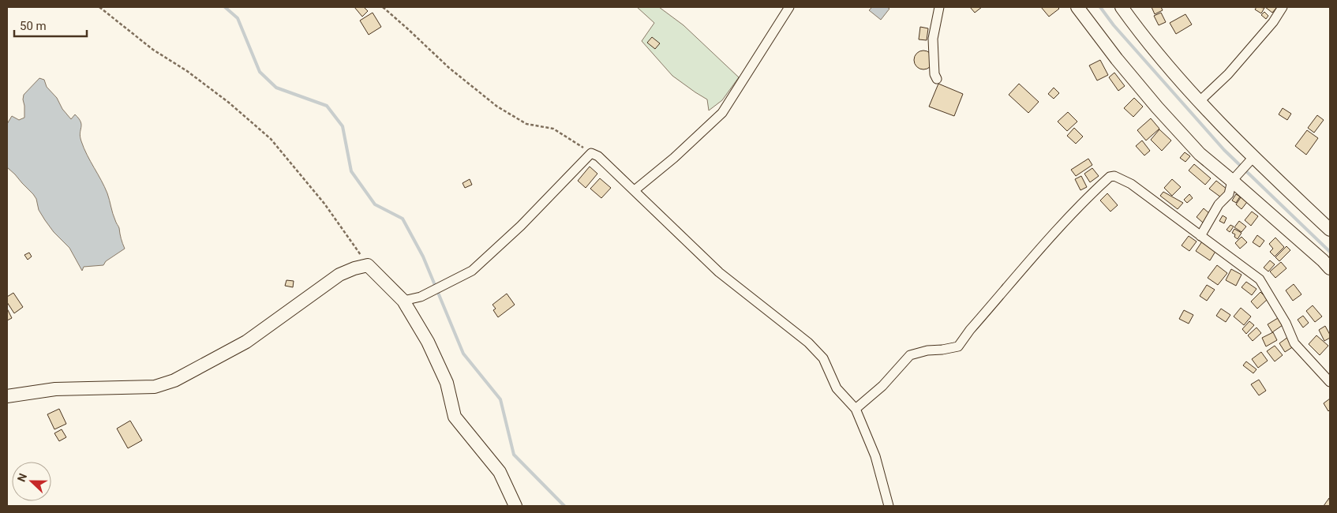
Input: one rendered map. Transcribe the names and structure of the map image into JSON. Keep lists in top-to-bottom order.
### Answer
{
  "scale_bar": "50 m",
  "north": "left"
}
